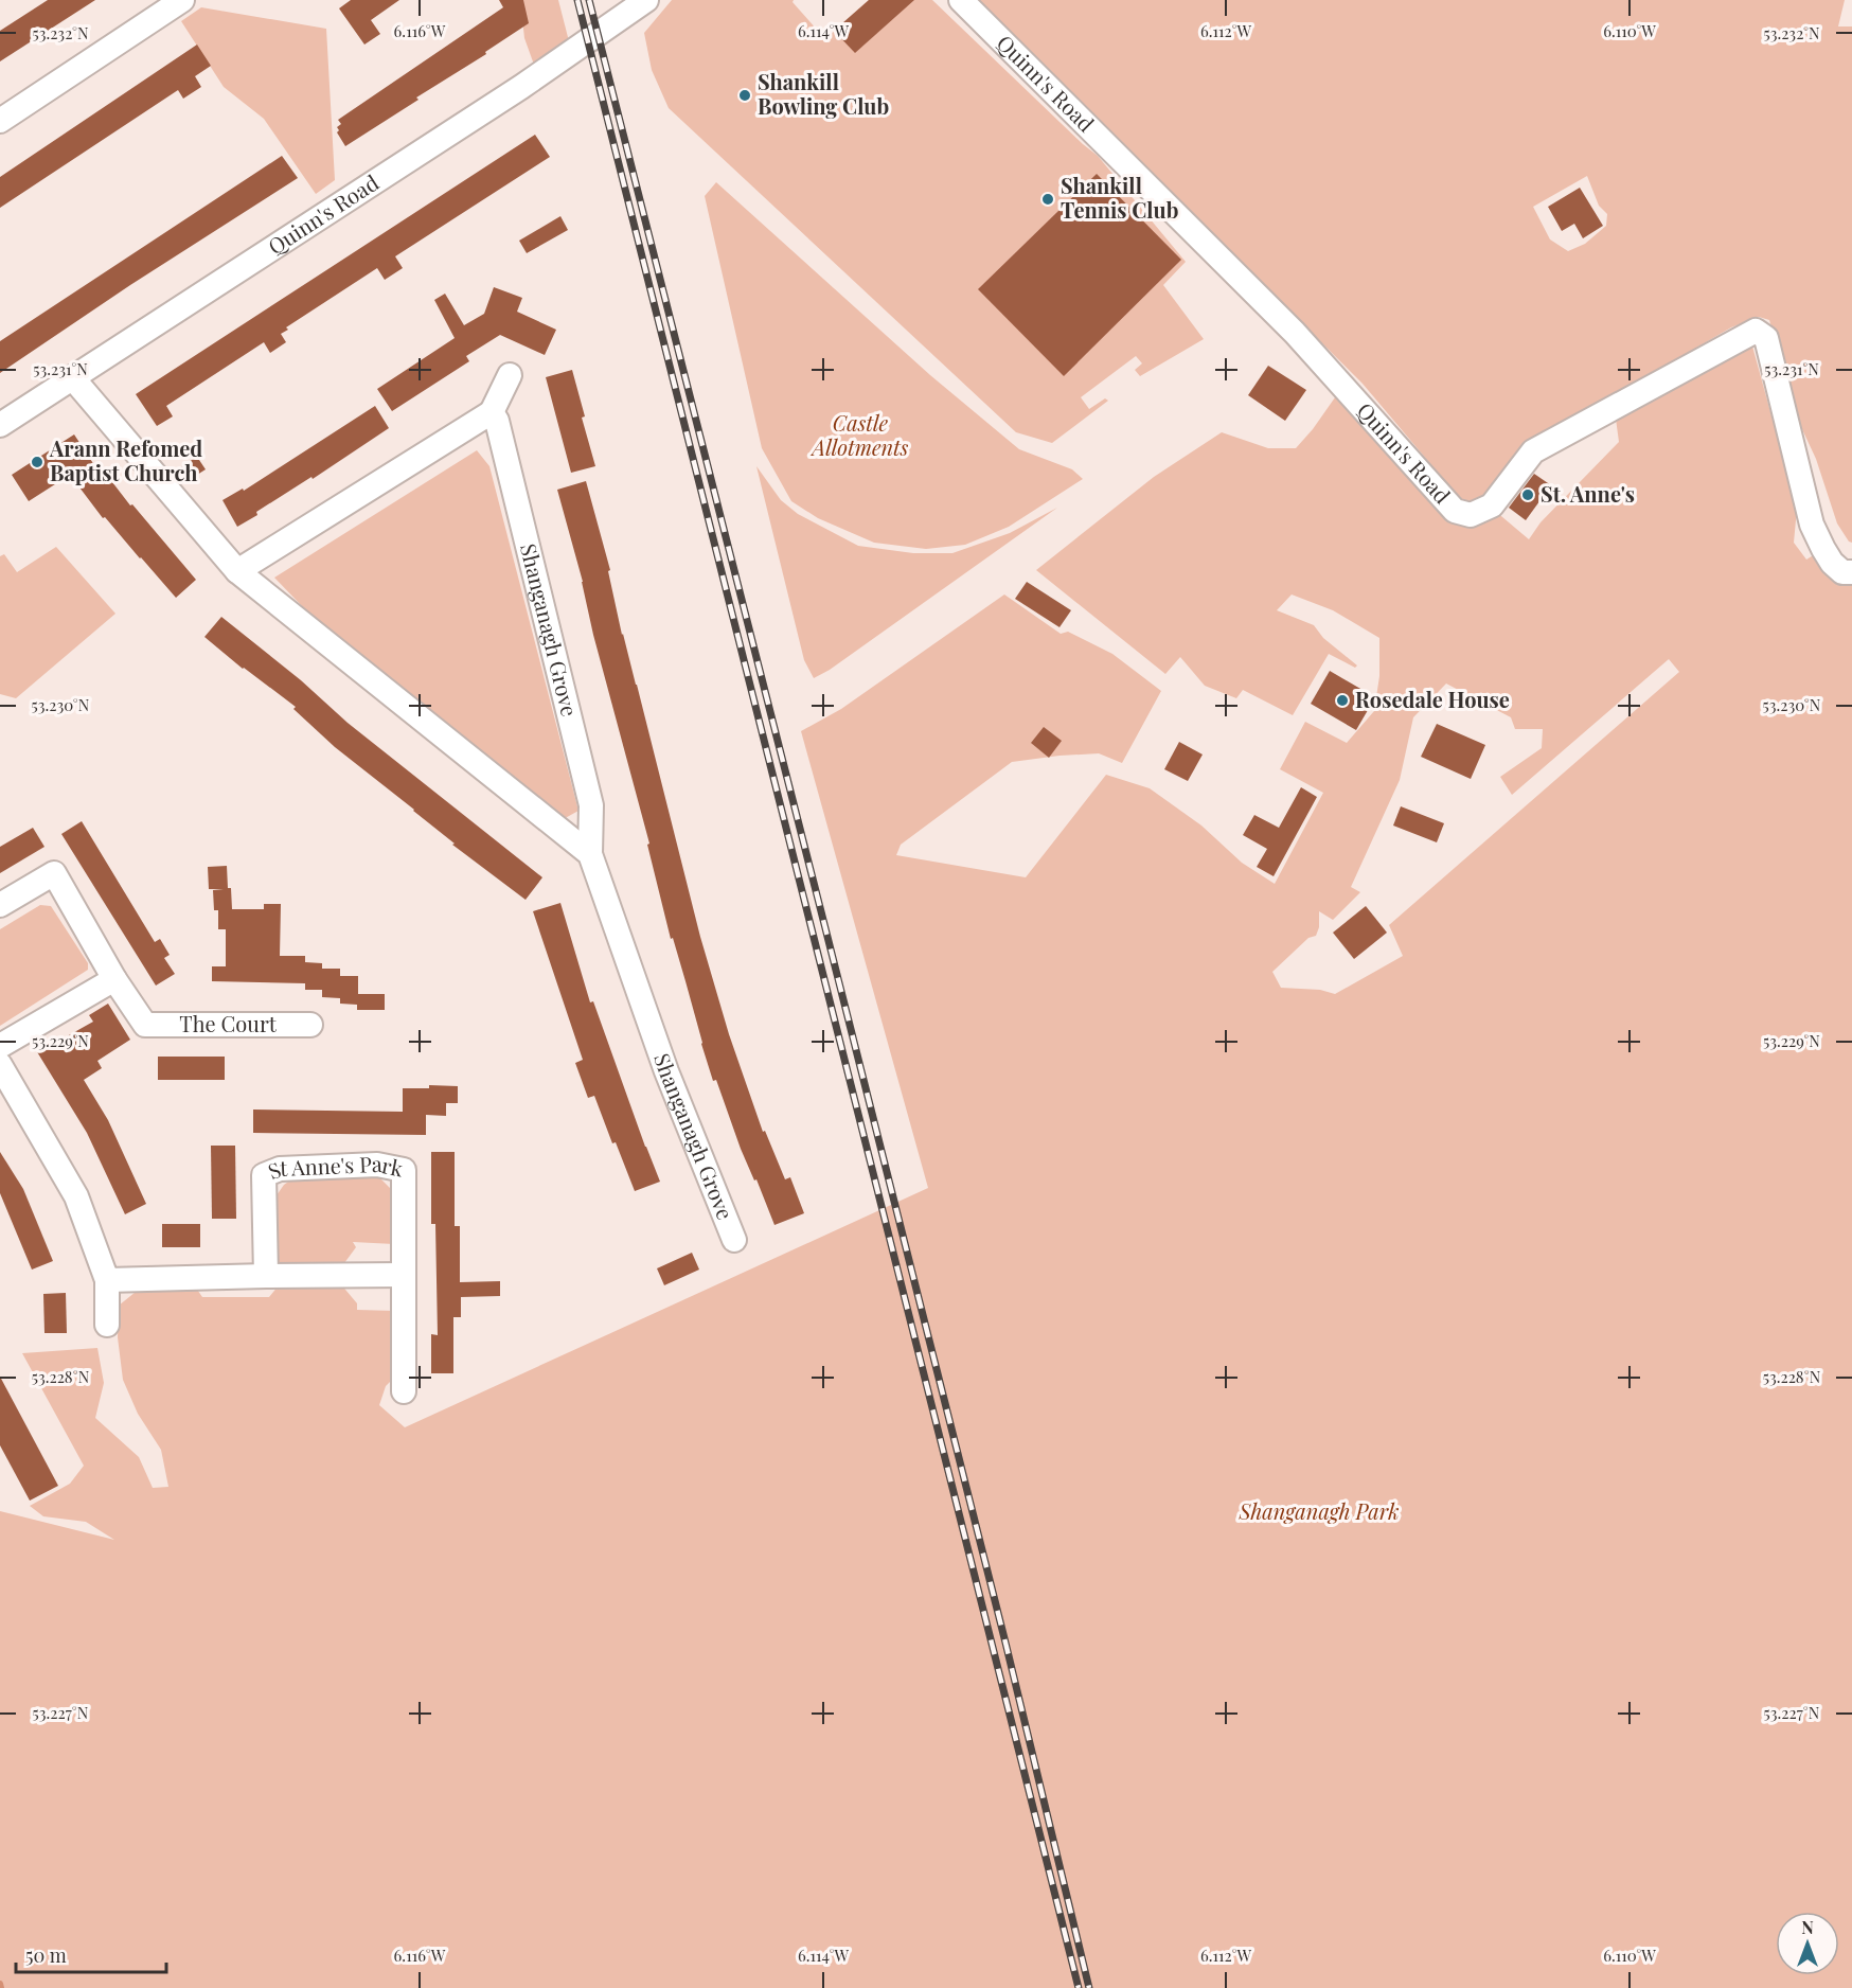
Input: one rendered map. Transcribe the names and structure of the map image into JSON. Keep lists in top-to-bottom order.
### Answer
{
  "streets": {
    "street": [
      "Quinn's Road",
      "Shanganagh Grove",
      "The Court",
      "St Anne's Park"
    ]
  },
  "parks": ["Castle Allotments", "Shanganagh Park"],
  "places": [
    "Shankill Bowling Club",
    "Shankill Tennis Club",
    "Arann Refomed Baptist Church",
    "St. Anne's",
    "Rosedale House"
  ],
  "scale_bar": "50 m",
  "north": "top",
  "coordinates": [
    "6.116°W",
    "6.114°W",
    "6.112°W",
    "6.110°W",
    "53.232°N",
    "53.231°N",
    "53.230°N",
    "53.229°N",
    "53.228°N",
    "53.227°N"
  ]
}
